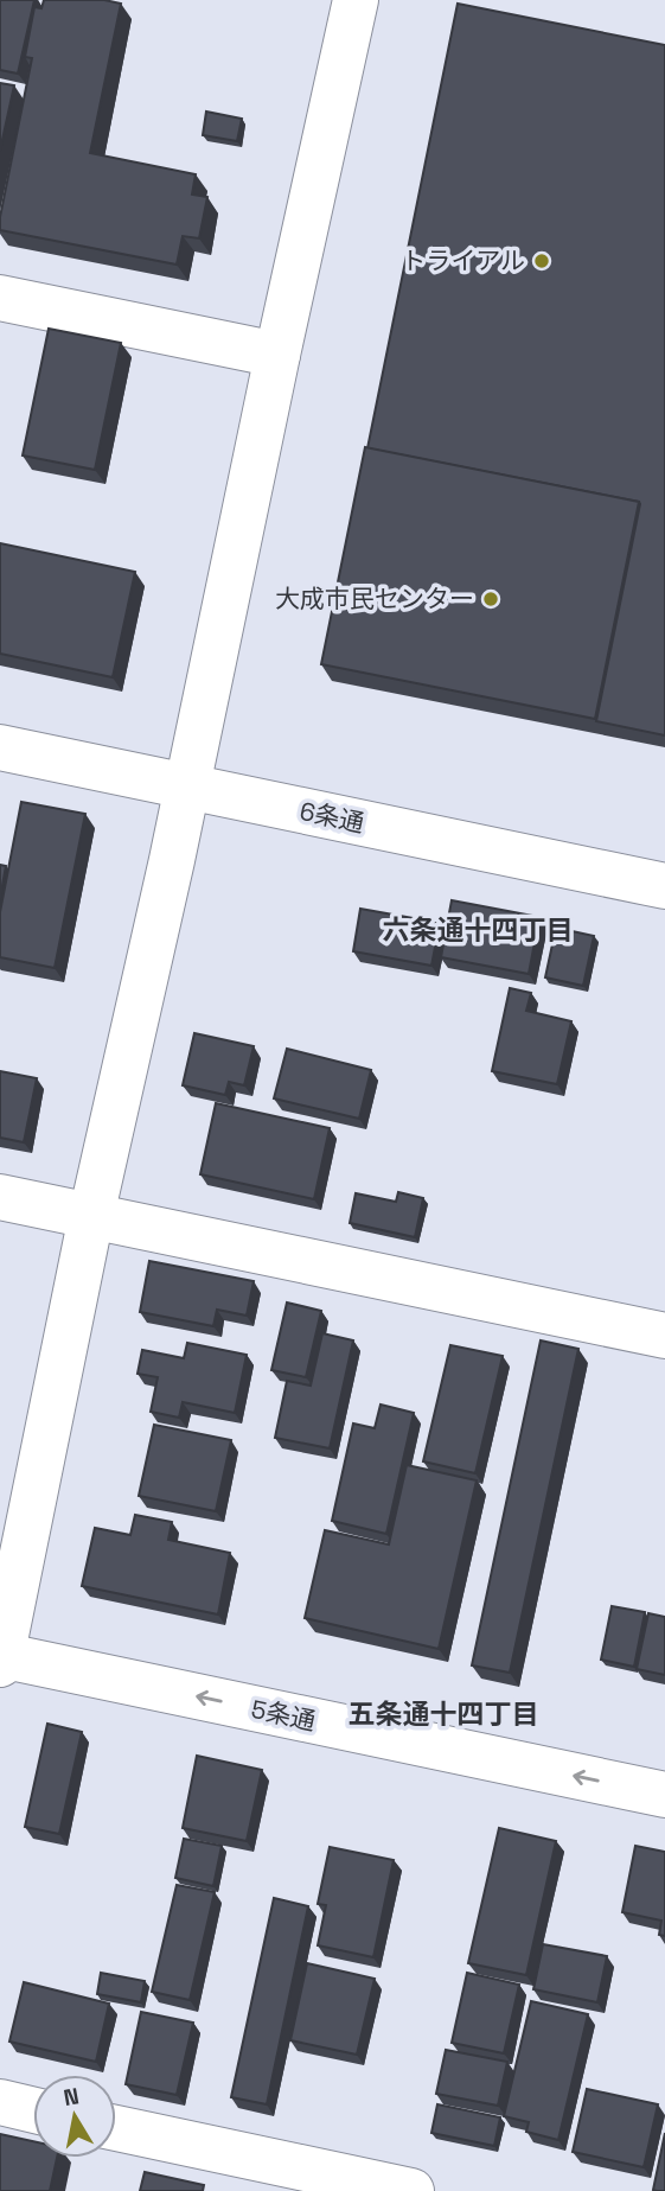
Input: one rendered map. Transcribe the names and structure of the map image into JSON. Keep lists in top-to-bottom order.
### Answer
{
  "streets": {
    "street": ["6条通", "5条通"]
  },
  "one_way": ["5条通"],
  "districts": ["六条通十四丁目", "五条通十四丁目"],
  "places": ["トライアル", "大成市民センター"],
  "north": "top"
}
